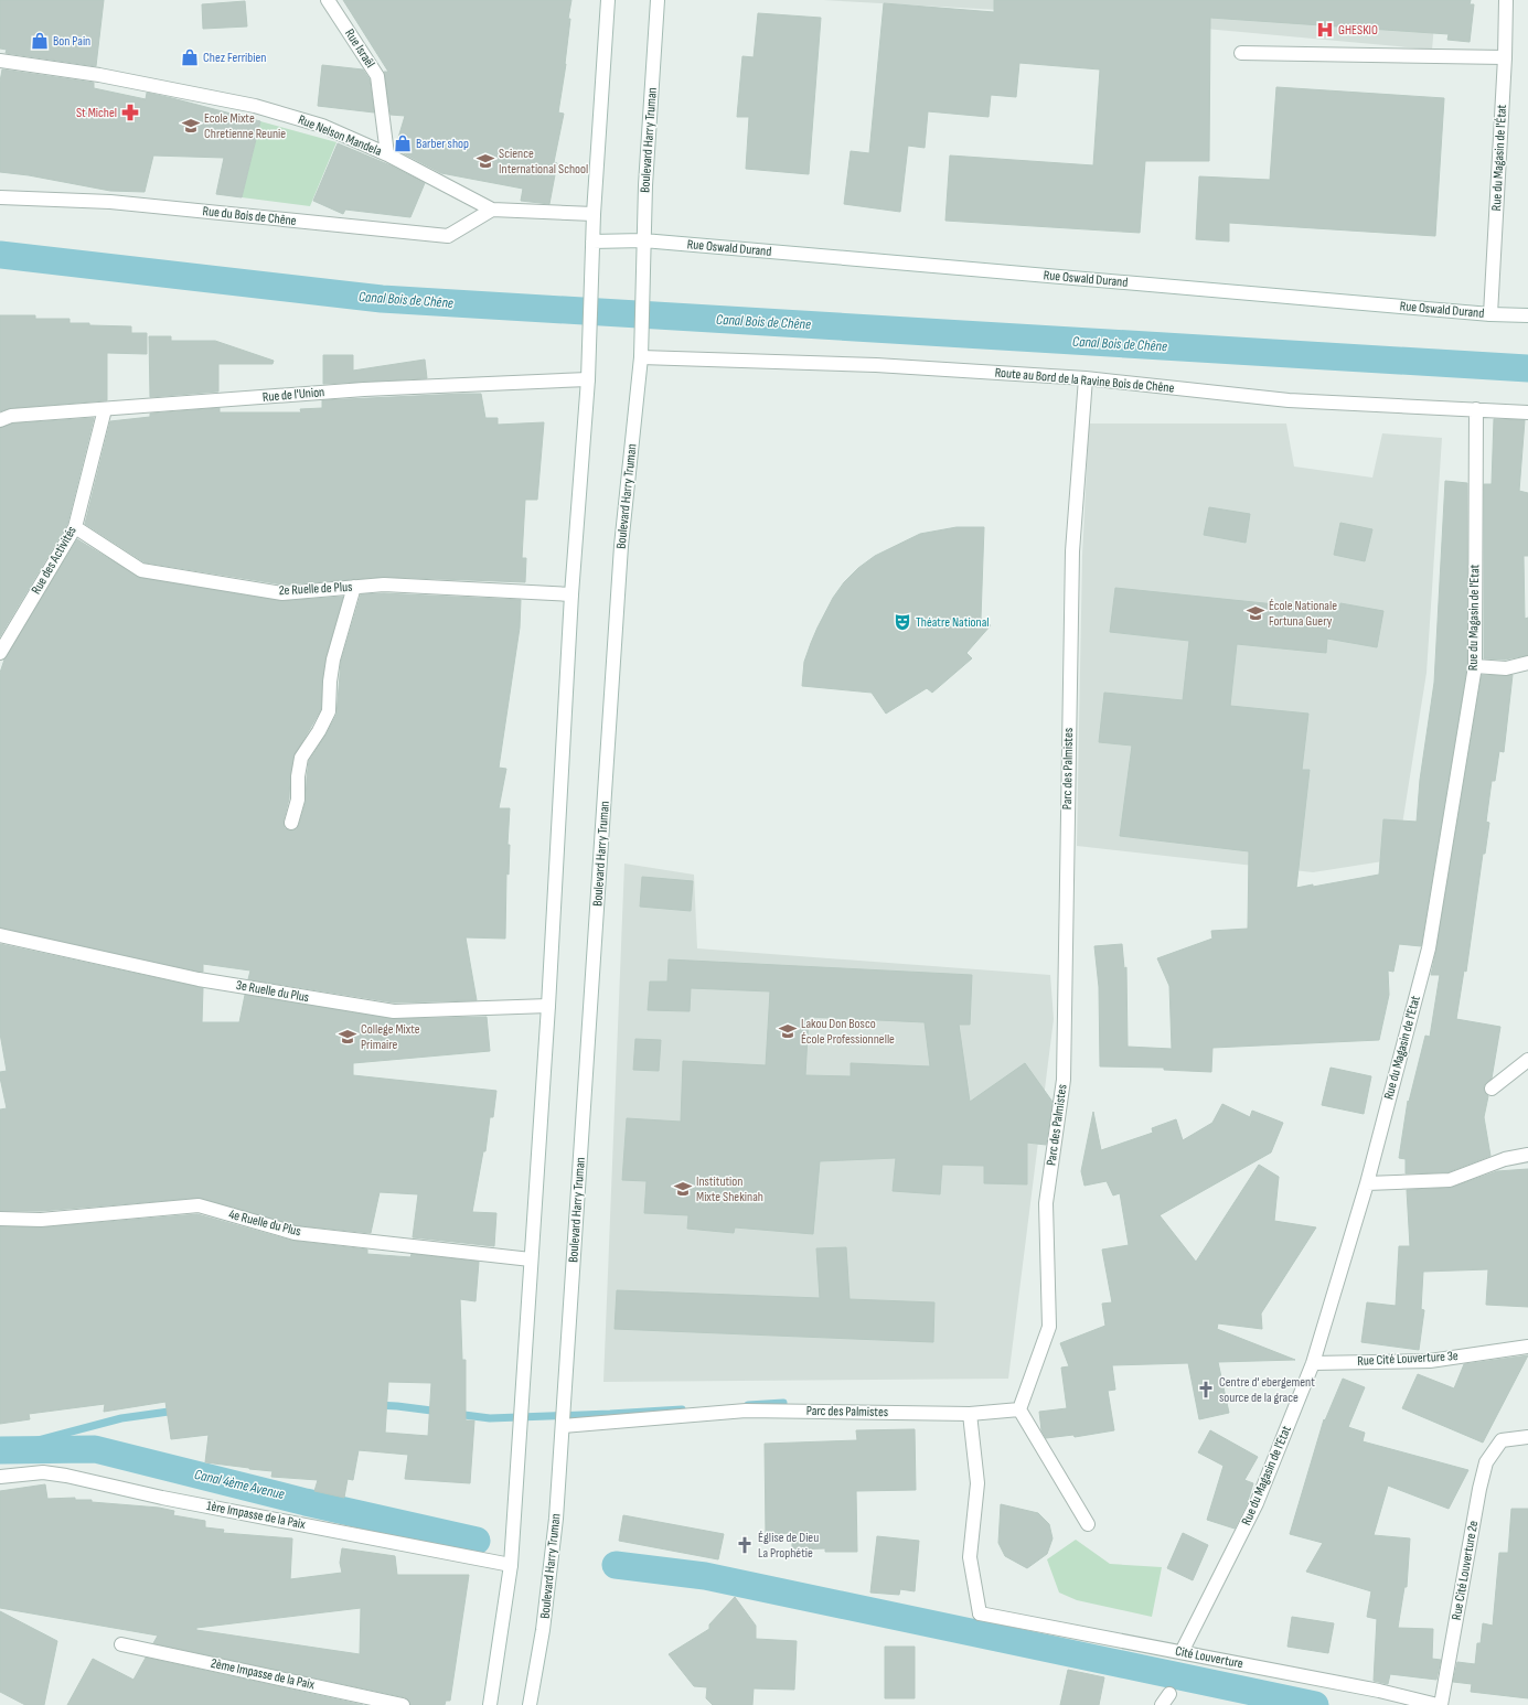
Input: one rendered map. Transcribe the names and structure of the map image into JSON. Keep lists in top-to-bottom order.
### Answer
{
  "streets": {
    "street": [
      "Rue Israël",
      "Rue Nelson Mandela",
      "Boulevard Harry Truman",
      "Rue du Magasin de l'État",
      "Rue du Bois de Chêne",
      "Rue Oswald Durand",
      "Route au Bord de la Ravine Bois de Chêne",
      "Rue de l'Union",
      "Rue des Activités",
      "2e Ruelle de Plus",
      "Rue du Magasin de l'Etat",
      "Parc des Palmistes",
      "3e Ruelle du Plus",
      "4e Ruelle du Plus",
      "Rue Cité Louverture 3e",
      "1ère Impasse de la Paix",
      "Rue Cité Louverture 2e",
      "Cité Louverture",
      "2ème Impasse de la Paix"
    ]
  },
  "crossings": [
    ["Rue Israël", "Rue Nelson Mandela"],
    ["Rue Nelson Mandela", "Rue du Bois de Chêne"],
    ["Boulevard Harry Truman", "Rue Oswald Durand"],
    ["Boulevard Harry Truman", "Route au Bord de la Ravine Bois de Chêne"],
    ["Boulevard Harry Truman", "Parc des Palmistes"],
    ["Rue du Magasin de l'État", "Rue Oswald Durand"],
    ["Route au Bord de la Ravine Bois de Chêne", "Rue du Magasin de l'Etat"],
    ["Route au Bord de la Ravine Bois de Chêne", "Parc des Palmistes"],
    ["Rue de l'Union", "Rue des Activités"],
    ["Rue des Activités", "2e Ruelle de Plus"],
    ["Rue du Magasin de l'Etat", "Rue Cité Louverture 3e"],
    ["Rue du Magasin de l'Etat", "Cité Louverture"],
    ["Parc des Palmistes", "Cité Louverture"],
    ["Rue Cité Louverture 2e", "Cité Louverture"]
  ],
  "water": ["Canal Bois de Chêne", "Canal 4ème Avenue"],
  "places": {
    "hospital": ["GHESKIO"],
    "shop": ["Bon Pain", "Chez Ferribien", "Barber shop"],
    "pharmacy": ["St Michel"],
    "school or university": [
      "Ecole Mixte Chretienne Reunie",
      "Science International School",
      "École Nationale Fortuna Guery",
      "Lakou Don Bosco École Professionnelle",
      "College Mixte Primaire",
      "Institution Mixte Shekinah"
    ],
    "theatre": ["Théatre National"],
    "church": ["Centre d' ebergement source de la grace", "Église de Dieu La Prophétie"]
  }
}
